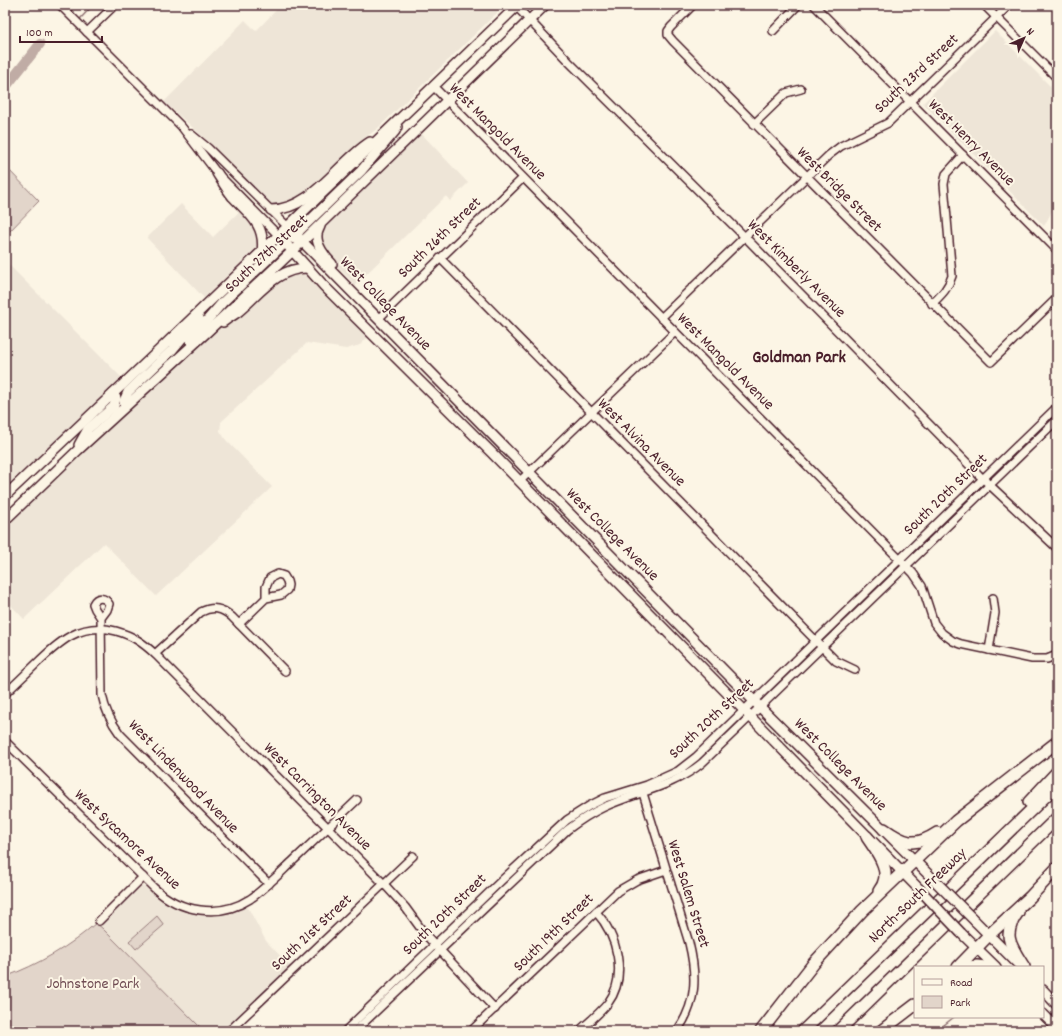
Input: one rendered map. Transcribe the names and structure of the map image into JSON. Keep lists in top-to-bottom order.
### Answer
{
  "streets": {
    "highway": ["North-South Freeway"],
    "main road": ["South 27th Street", "West College Avenue"],
    "street": [
      "South 23rd Street",
      "West Mangold Avenue",
      "West Henry Avenue",
      "West Bridge Street",
      "South 26th Street",
      "West Kimberly Avenue",
      "West Alvina Avenue",
      "South 20th Street",
      "West Lindenwood Avenue",
      "West Carrington Avenue",
      "West Sycamore Avenue",
      "West Salem Street",
      "South 21st Street",
      "South 19th Street"
    ]
  },
  "crossings": [
    ["South 23rd Street", "West Mangold Avenue"],
    ["South 23rd Street", "West Henry Avenue"],
    ["South 23rd Street", "West Bridge Street"],
    ["South 23rd Street", "West Kimberly Avenue"],
    ["West Mangold Avenue", "South 26th Street"],
    ["West Mangold Avenue", "South 27th Street"],
    ["West Mangold Avenue", "South 20th Street"],
    ["South 26th Street", "West College Avenue"],
    ["South 26th Street", "West Alvina Avenue"],
    ["South 27th Street", "West Kimberly Avenue"],
    ["South 27th Street", "West College Avenue"],
    ["West Kimberly Avenue", "South 20th Street"],
    ["West College Avenue", "South 20th Street"],
    ["West Alvina Avenue", "South 20th Street"],
    ["South 20th Street", "West Carrington Avenue"],
    ["South 20th Street", "West Salem Street"],
    ["West Lindenwood Avenue", "West Carrington Avenue"],
    ["West Lindenwood Avenue", "West Sycamore Avenue"],
    ["West Carrington Avenue", "West Sycamore Avenue"],
    ["West Carrington Avenue", "South 21st Street"],
    ["West Carrington Avenue", "South 19th Street"],
    ["West Salem Street", "South 19th Street"]
  ],
  "districts": ["Goldman Park"],
  "parks": ["Johnstone Park"],
  "legend": ["Road", "Park"],
  "scale_bar": "100 m",
  "north": "top right"
}
